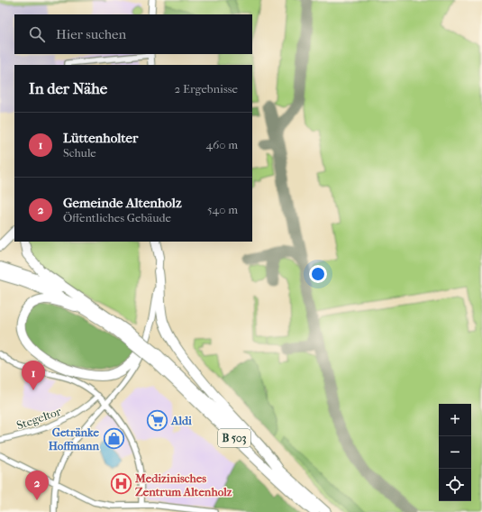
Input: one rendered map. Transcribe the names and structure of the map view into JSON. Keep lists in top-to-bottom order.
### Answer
{
  "streets": {
    "highway": ["B 503"],
    "street": ["Stegeltor"]
  },
  "places": {
    "supermarket": ["Aldi"],
    "shop": ["Getränke Hoffmann"],
    "hospital": ["Medizinisches Zentrum Altenholz"]
  },
  "page": {
    "search": "Hier suchen",
    "heading": ["In der Nähe", "2 Ergebnisse"],
    "list": [
      {
        "mark": "1",
        "name": "Lüttenholter",
        "note": "Schule",
        "value": "460 m"
      },
      {
        "mark": "2",
        "name": "Gemeinde Altenholz",
        "note": "Öffentliches Gebäude",
        "value": "540 m"
      }
    ],
    "pins": ["1", "2"],
    "map_buttons": ["+", "−"]
  }
}
